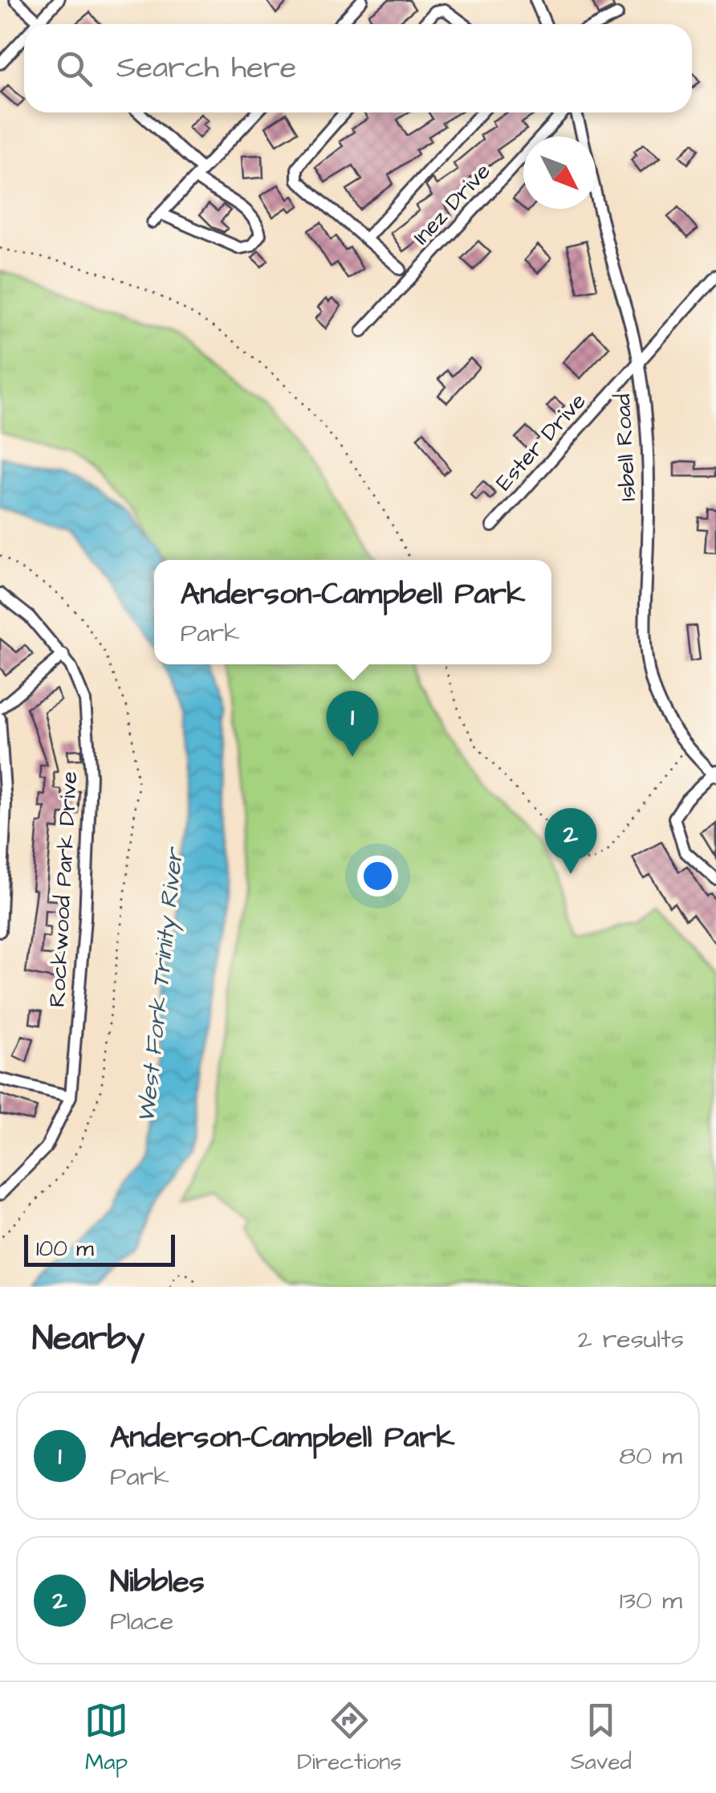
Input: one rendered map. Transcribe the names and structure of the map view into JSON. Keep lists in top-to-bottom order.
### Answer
{
  "streets": {
    "street": [
      "Inez Drive",
      "Ester Drive",
      "Isbell Road",
      "Rockwood Park Drive"
    ]
  },
  "crossings": [
    ["Ester Drive", "Isbell Road"]
  ],
  "water": ["West Fork Trinity River"],
  "scale_bar": "100 m",
  "north": "bottom right",
  "page": {
    "search": "Search here",
    "popup": ["Anderson-Campbell Park", "Park"],
    "pins": ["1", "2"],
    "scale": "100 m",
    "heading": ["Nearby", "2 results"],
    "list": [
      {
        "mark": "1",
        "name": "Anderson-Campbell Park",
        "note": "Park",
        "value": "80 m"
      },
      {
        "mark": "2",
        "name": "Nibbles",
        "note": "Place",
        "value": "130 m"
      }
    ],
    "nav": ["Map", "Directions", "Saved"]
  }
}
